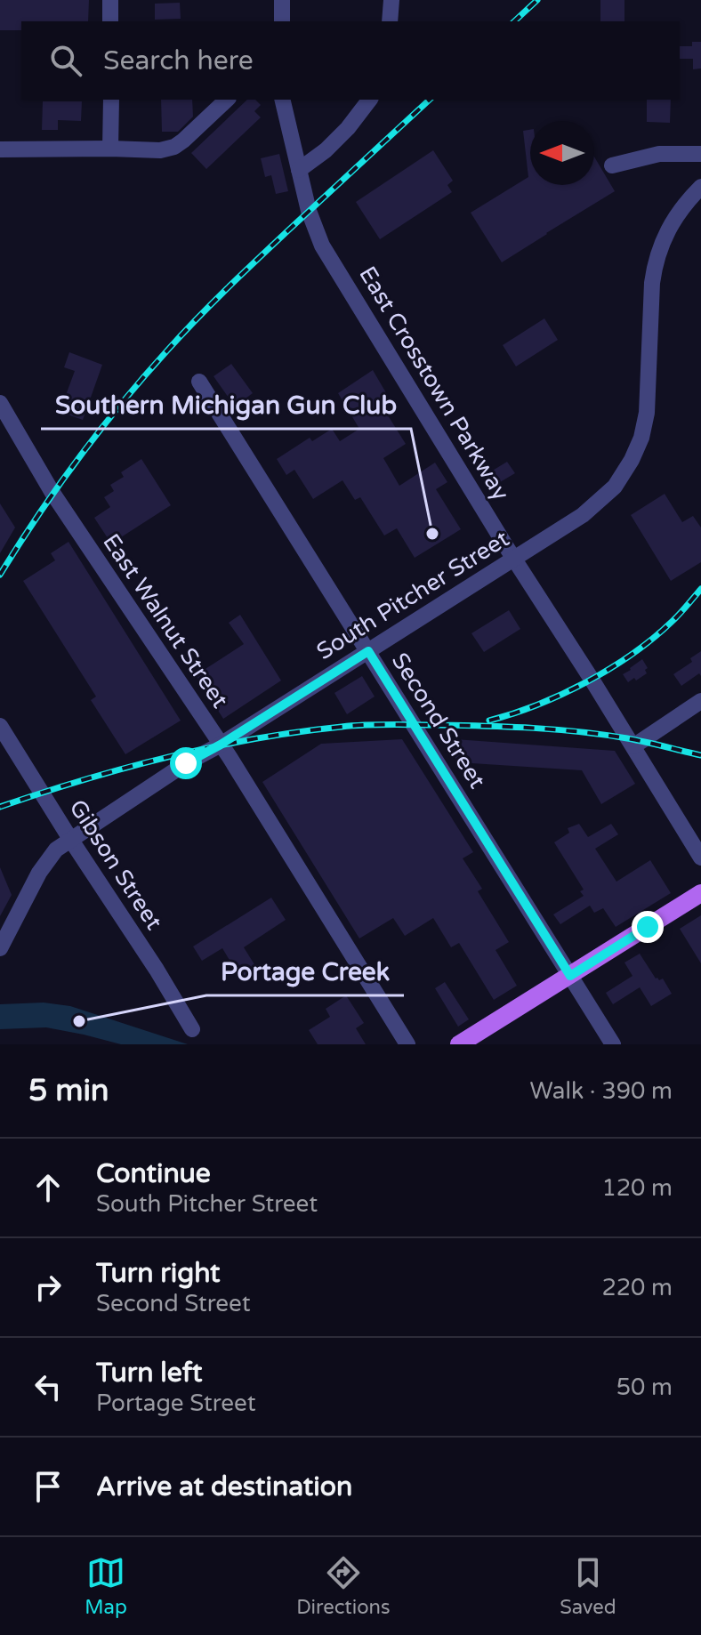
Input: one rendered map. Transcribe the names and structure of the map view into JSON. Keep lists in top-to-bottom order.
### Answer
{
  "streets": {
    "street": [
      "East Crosstown Parkway",
      "South Pitcher Street",
      "East Walnut Street",
      "Second Street",
      "Gibson Street"
    ]
  },
  "crossings": [
    ["East Crosstown Parkway", "South Pitcher Street"],
    ["South Pitcher Street", "East Walnut Street"],
    ["South Pitcher Street", "Second Street"],
    ["South Pitcher Street", "Gibson Street"]
  ],
  "places": ["Southern Michigan Gun Club", "Portage Creek"],
  "north": "left",
  "page": {
    "search": "Search here",
    "heading": ["5 min", "Walk · 390 m"],
    "list": [
      ["Continue", "South Pitcher Street", "120 m"],
      ["Turn right", "Second Street", "220 m"],
      ["Turn left", "Portage Street", "50 m"],
      "Arrive at destination"
    ],
    "nav": ["Map", "Directions", "Saved"]
  }
}
